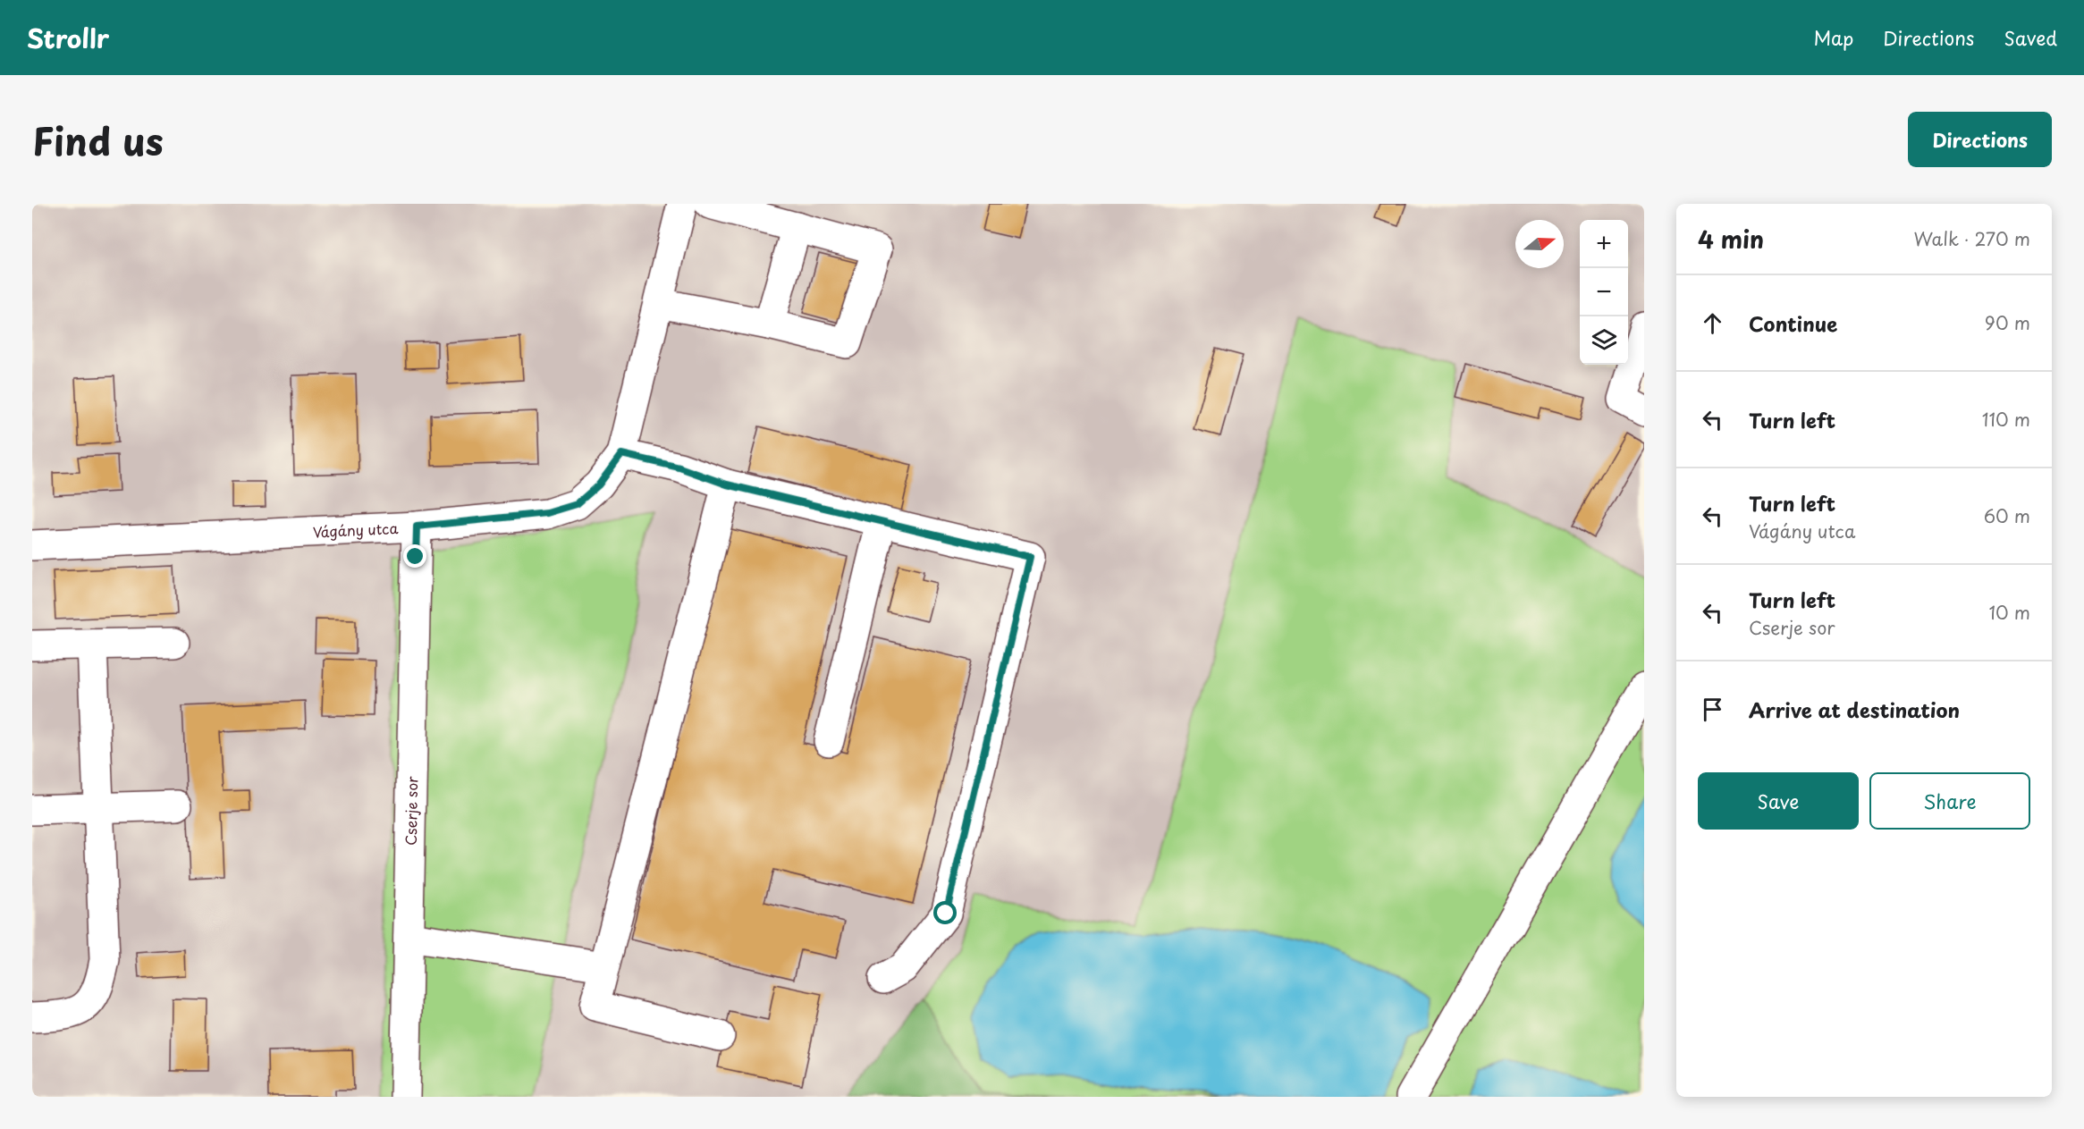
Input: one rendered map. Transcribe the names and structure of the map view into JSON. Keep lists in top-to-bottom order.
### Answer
{
  "streets": {
    "street": ["Vágány utca", "Cserje sor"]
  },
  "crossings": [
    ["Vágány utca", "Cserje sor"]
  ],
  "north": "right",
  "page": {
    "header": "Strollr",
    "nav": ["Map", "Directions", "Saved"],
    "title": "Find us",
    "buttons": [
      "Directions",
      ["Save", "Share"]
    ],
    "heading": ["4 min", "Walk · 270 m"],
    "map_buttons": ["+", "−"],
    "list": [
      ["Continue", "90 m"],
      ["Turn left", "110 m"],
      ["Turn left", "Vágány utca", "60 m"],
      ["Turn left", "Cserje sor", "10 m"],
      "Arrive at destination"
    ]
  }
}
